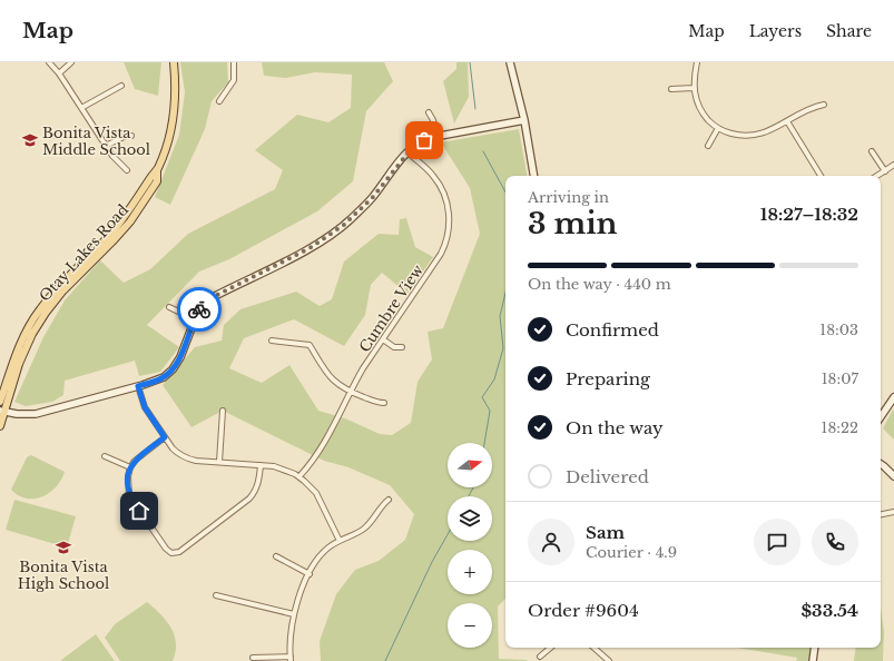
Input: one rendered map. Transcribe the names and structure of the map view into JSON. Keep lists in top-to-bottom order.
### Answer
{
  "streets": {
    "main road": ["Otay Lakes Road"],
    "street": ["Cumbre View"]
  },
  "places": {
    "school or university": ["Bonita Vista Middle School", "Bonita Vista High School"]
  },
  "north": "right",
  "page": {
    "header": "Map",
    "nav": ["Map", "Layers", "Share"],
    "heading": ["3 min", "Arriving in", "18:27–18:32"],
    "panel": [
      "Sam",
      "Courier · 4.9",
      "Order #9604",
      "$33.54"
    ],
    "bar": "On the way · 440 m",
    "list": [
      ["Confirmed", "18:03"],
      ["Preparing", "18:07"],
      ["On the way", "18:22"],
      "Delivered"
    ],
    "map_buttons": ["+", "−"]
  }
}
